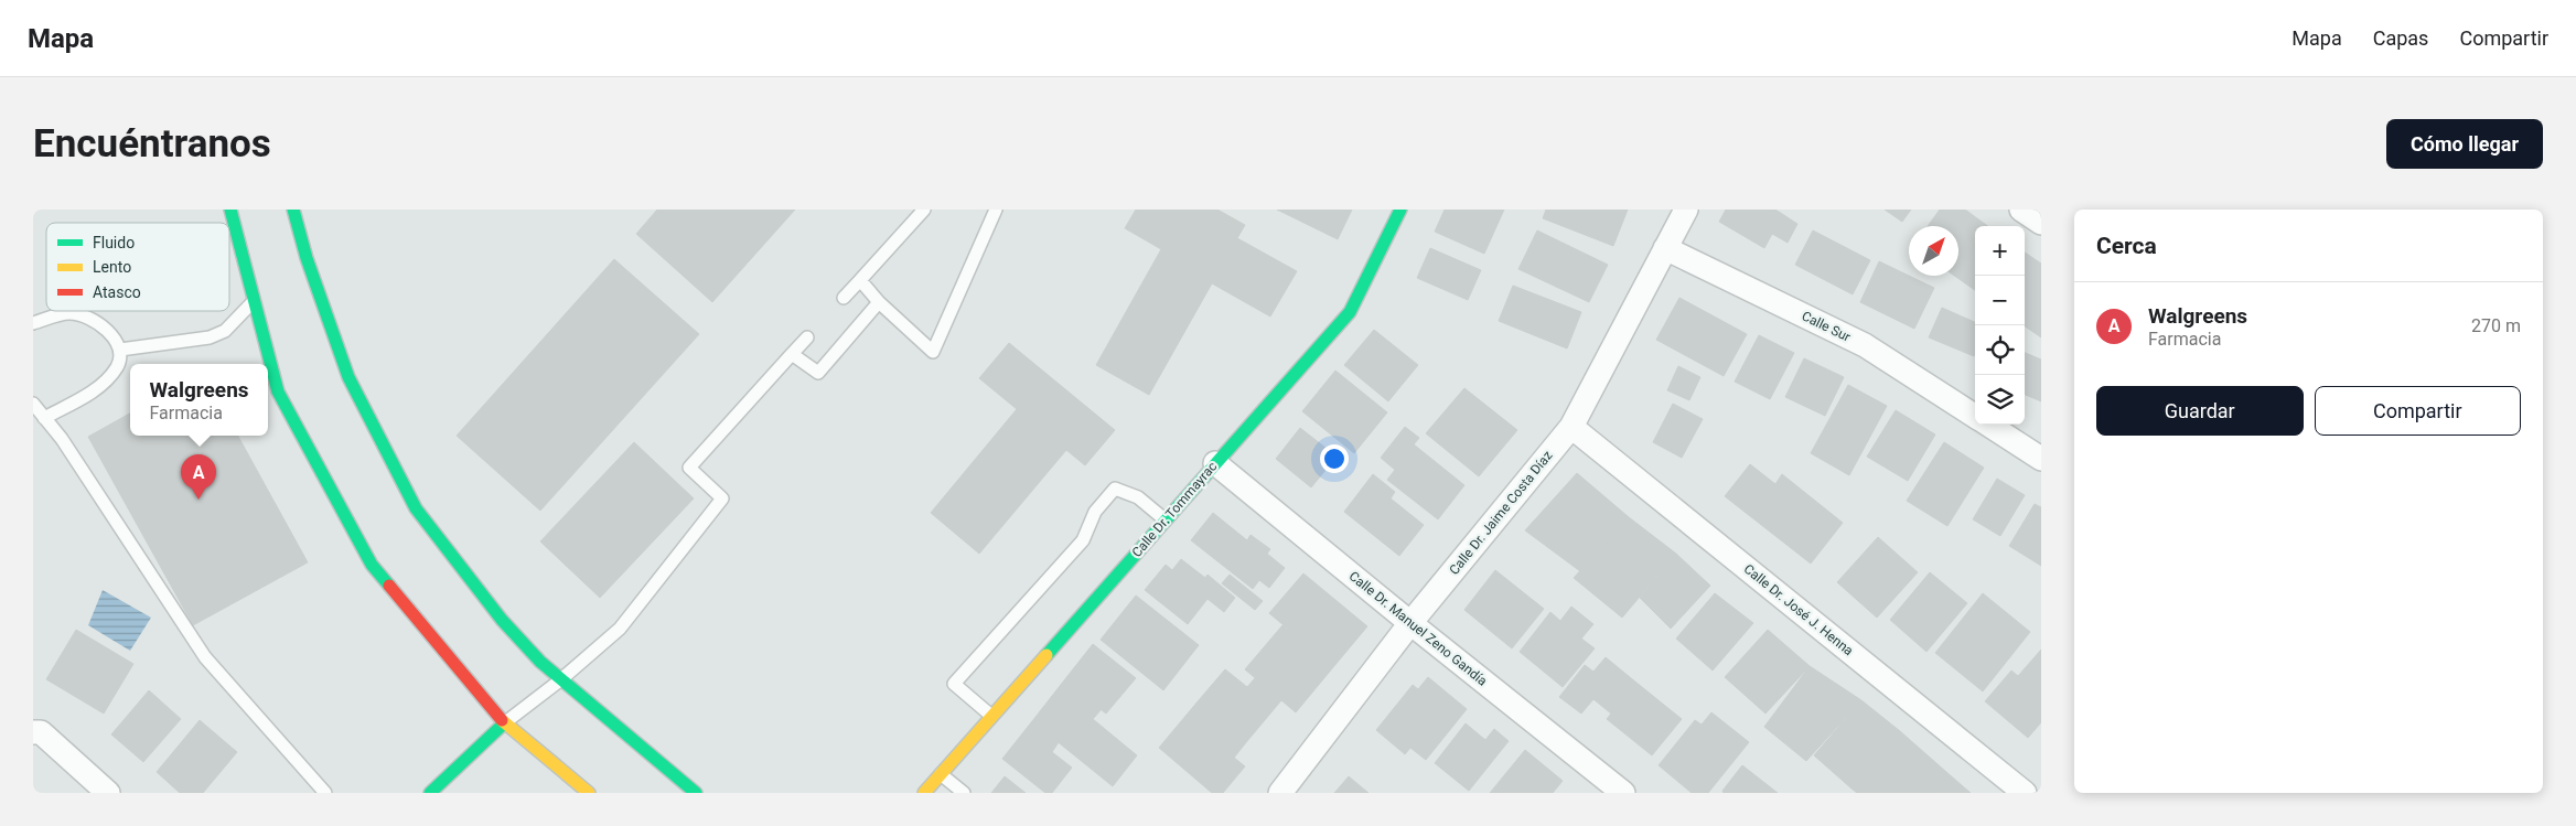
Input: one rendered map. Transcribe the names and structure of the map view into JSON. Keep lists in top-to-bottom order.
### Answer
{
  "streets": {
    "main road": ["Calle Dr. Tommayrac"],
    "street": [
      "Calle Sur",
      "Calle Dr. Jaime Costa Díaz",
      "Calle Dr. José J. Henna",
      "Calle Dr. Manuel Zeno Gandía"
    ]
  },
  "crossings": [
    ["Calle Sur", "Calle Dr. Jaime Costa Díaz"],
    ["Calle Dr. Tommayrac", "Calle Dr. Manuel Zeno Gandía"],
    ["Calle Dr. Jaime Costa Díaz", "Calle Dr. José J. Henna"],
    ["Calle Dr. Jaime Costa Díaz", "Calle Dr. Manuel Zeno Gandía"]
  ],
  "legend": ["Fluido", "Lento", "Atasco"],
  "north": "top right",
  "page": {
    "header": "Mapa",
    "nav": ["Mapa", "Capas", "Compartir"],
    "buttons": [
      "Cómo llegar",
      ["Guardar", "Compartir"]
    ],
    "title": "Encuéntranos",
    "heading": "Cerca",
    "map_buttons": ["+", "−"],
    "list": [
      {
        "mark": "A",
        "name": "Walgreens",
        "note": "Farmacia",
        "value": "270 m"
      }
    ],
    "popup": ["Walgreens", "Farmacia"],
    "pins": "A"
  }
}
